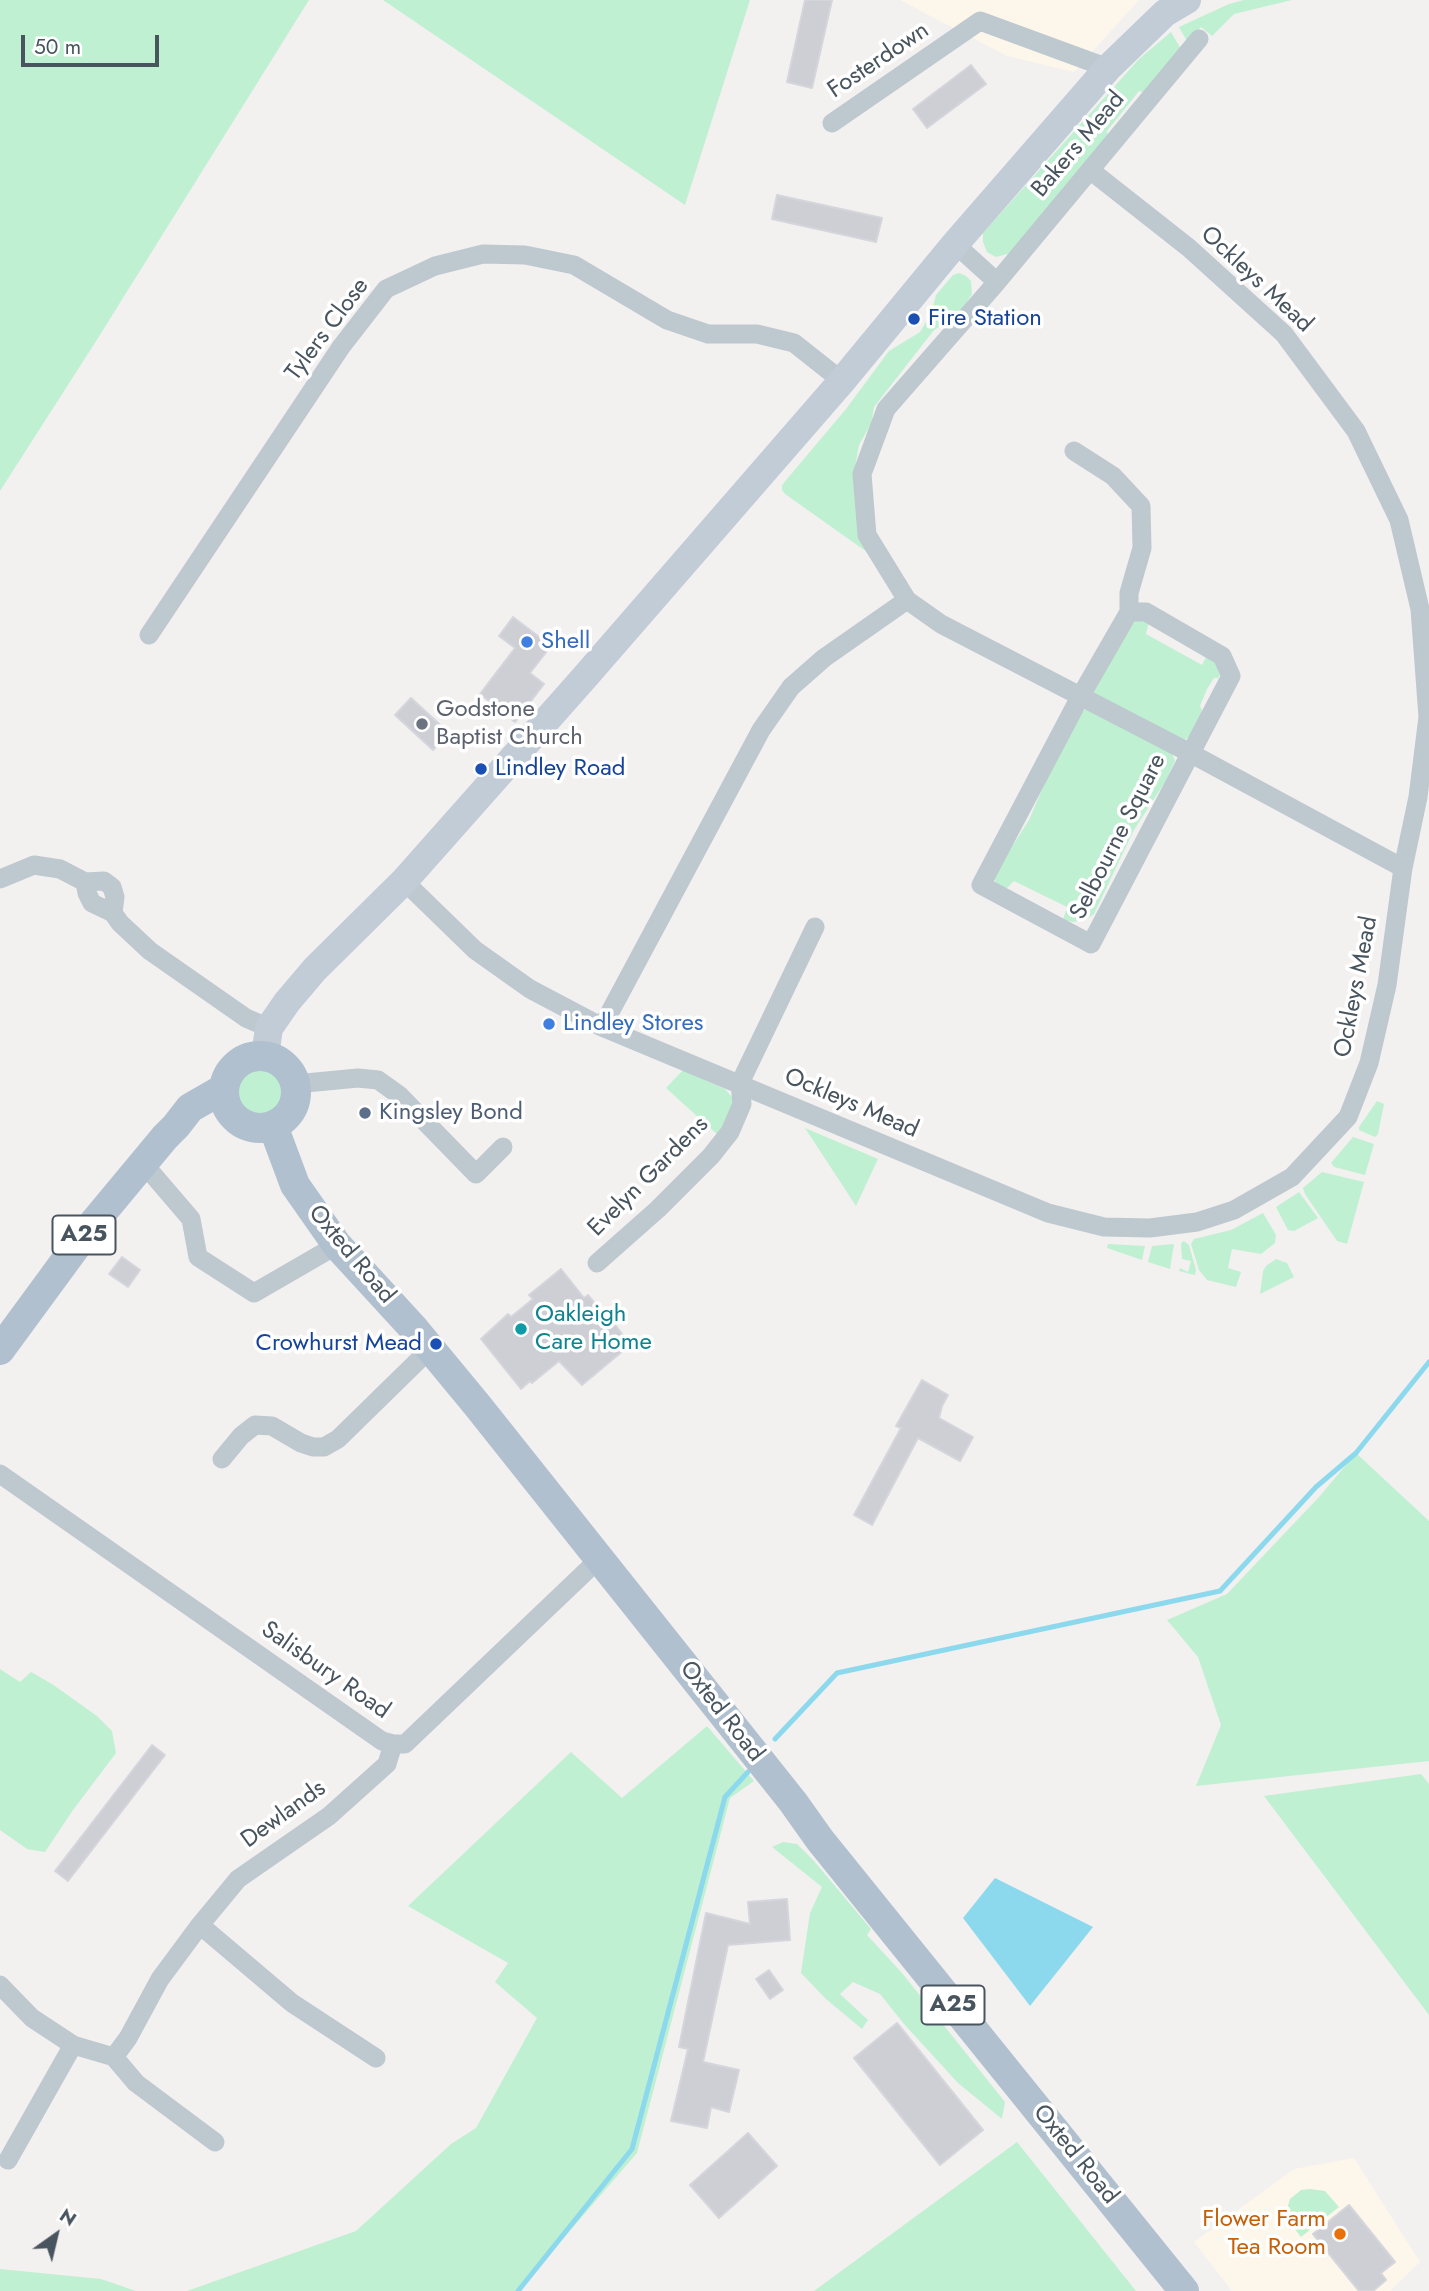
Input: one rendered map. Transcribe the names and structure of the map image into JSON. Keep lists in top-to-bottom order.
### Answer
{
  "streets": {
    "main road": ["A25", "Oxted Road"],
    "street": [
      "Fosterdown",
      "Bakers Mead",
      "Ockleys Mead",
      "Tylers Close",
      "Selbourne Square",
      "Evelyn Gardens",
      "Salisbury Road",
      "Dewlands"
    ]
  },
  "crossings": [
    ["Bakers Mead", "Ockleys Mead"],
    ["Bakers Mead", "Selbourne Square"],
    ["Ockleys Mead", "Selbourne Square"],
    ["Ockleys Mead", "Evelyn Gardens"],
    ["A25", "Oxted Road"],
    ["Oxted Road", "Salisbury Road"],
    ["Salisbury Road", "Dewlands"]
  ],
  "places": [
    "Fire Station",
    "Shell",
    "Godstone Baptist Church",
    "Lindley Road",
    "Lindley Stores",
    "Kingsley Bond",
    "Oakleigh Care Home",
    "Crowhurst Mead",
    "Flower Farm Tea Room"
  ],
  "scale_bar": "50 m",
  "north": "top right"
}
